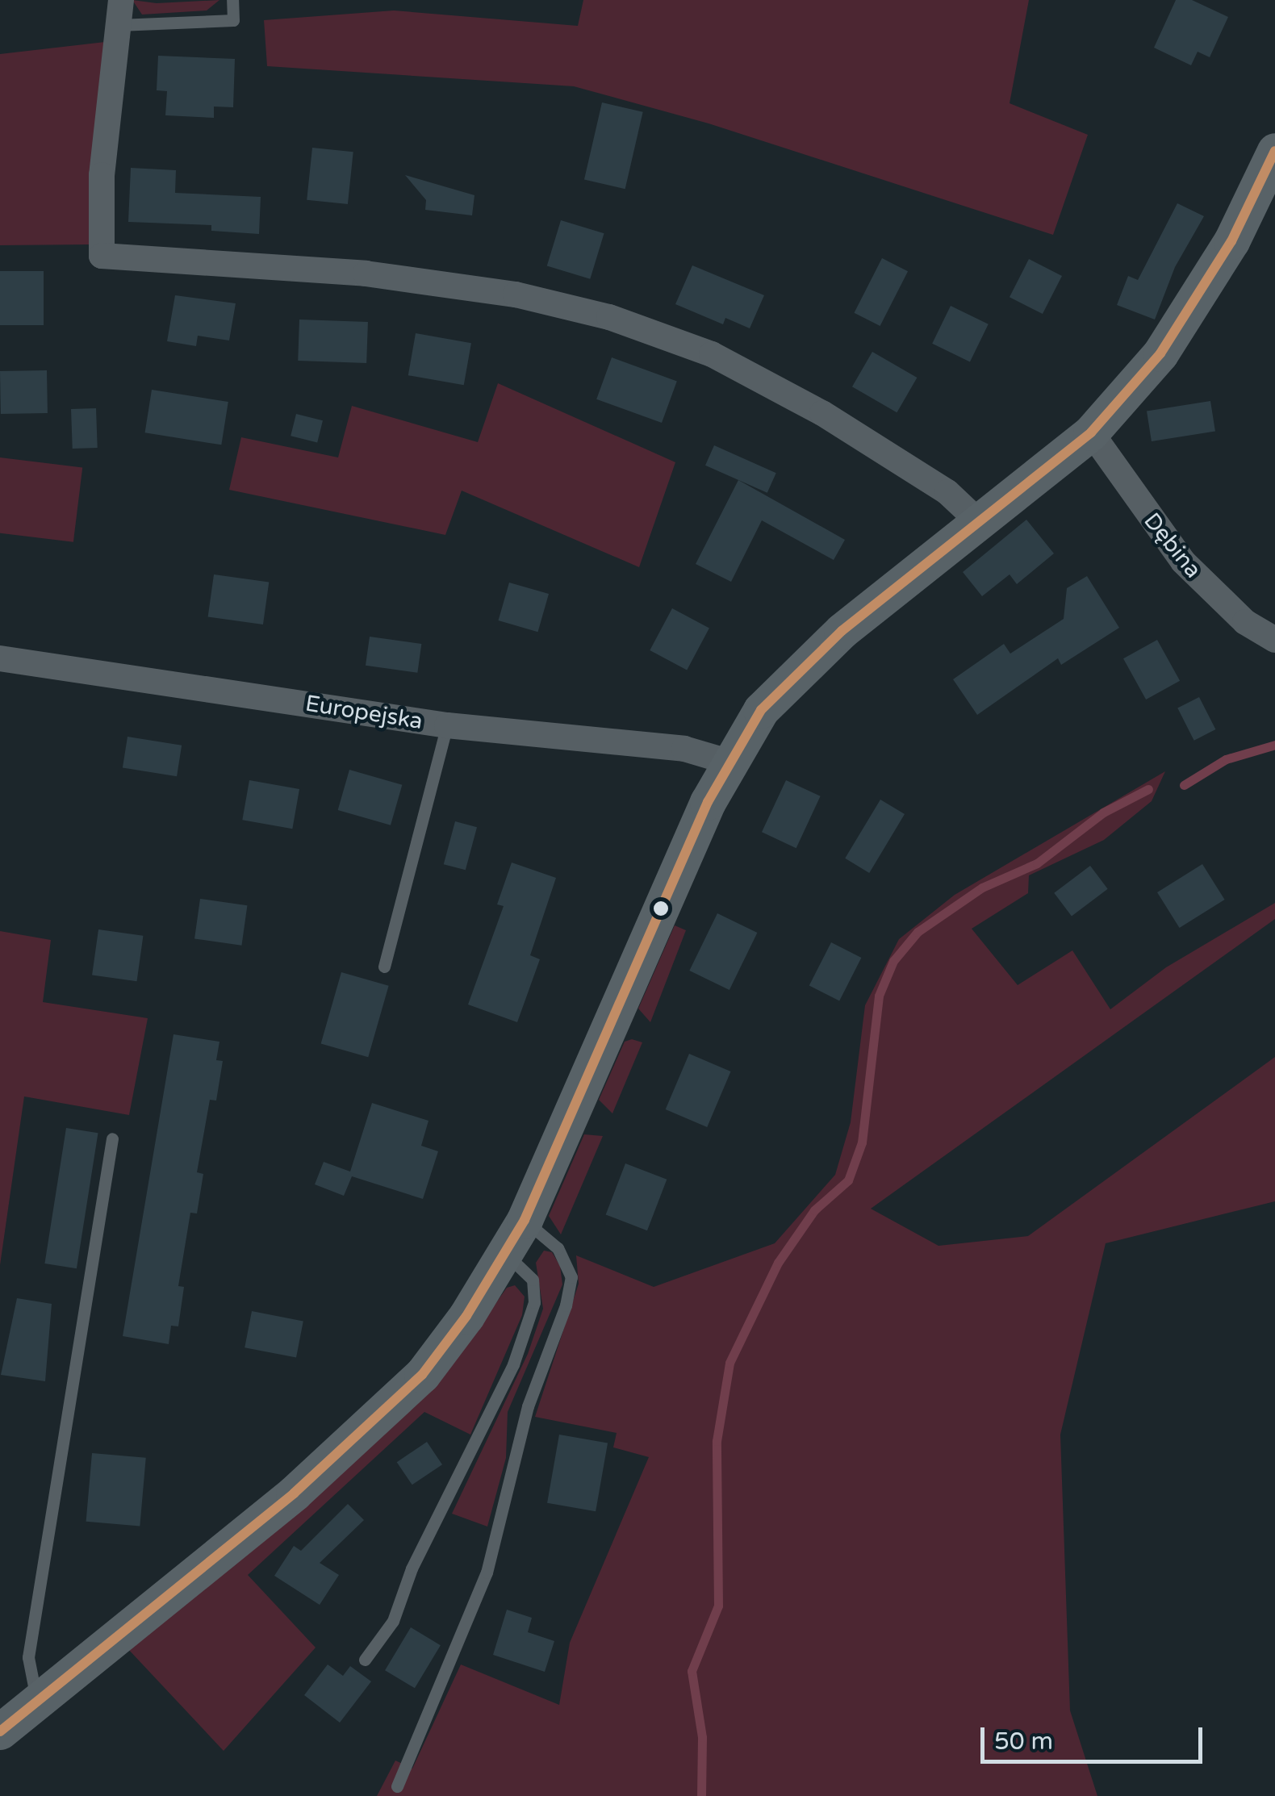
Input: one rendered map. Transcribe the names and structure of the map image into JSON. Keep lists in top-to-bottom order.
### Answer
{
  "streets": {
    "street": ["Dębina", "Europejska"]
  },
  "scale_bar": "50 m"
}
